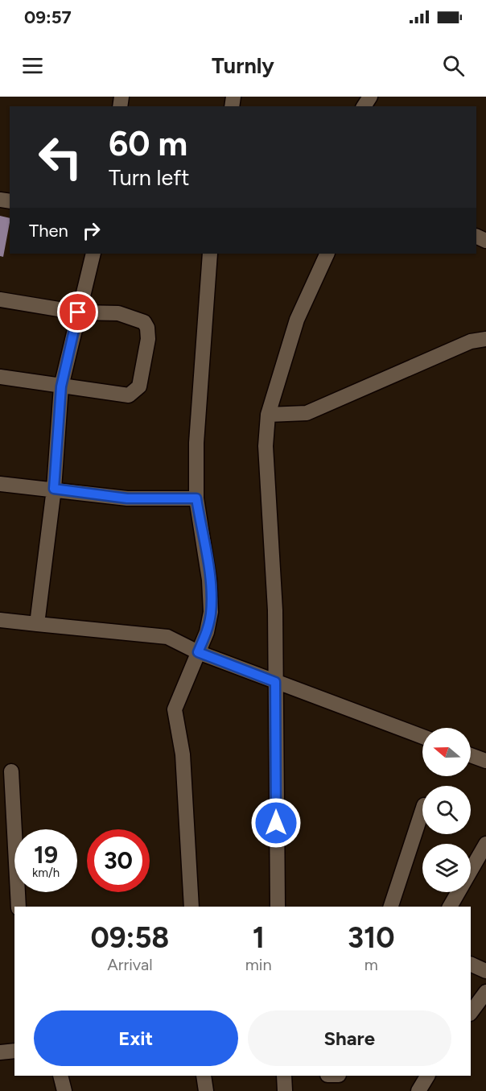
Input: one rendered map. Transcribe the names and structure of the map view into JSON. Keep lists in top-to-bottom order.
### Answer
{
  "north": "left",
  "page": {
    "status": "09:57",
    "header": "Turnly",
    "turn": ["60 m", "Turn left"],
    "then": "Then",
    "speed": "19 km/h",
    "limit": "30",
    "eta": [
      "09:58",
      "Arrival",
      "1",
      "min",
      "310",
      "m"
    ],
    "buttons": ["Exit", "Share"]
  }
}
